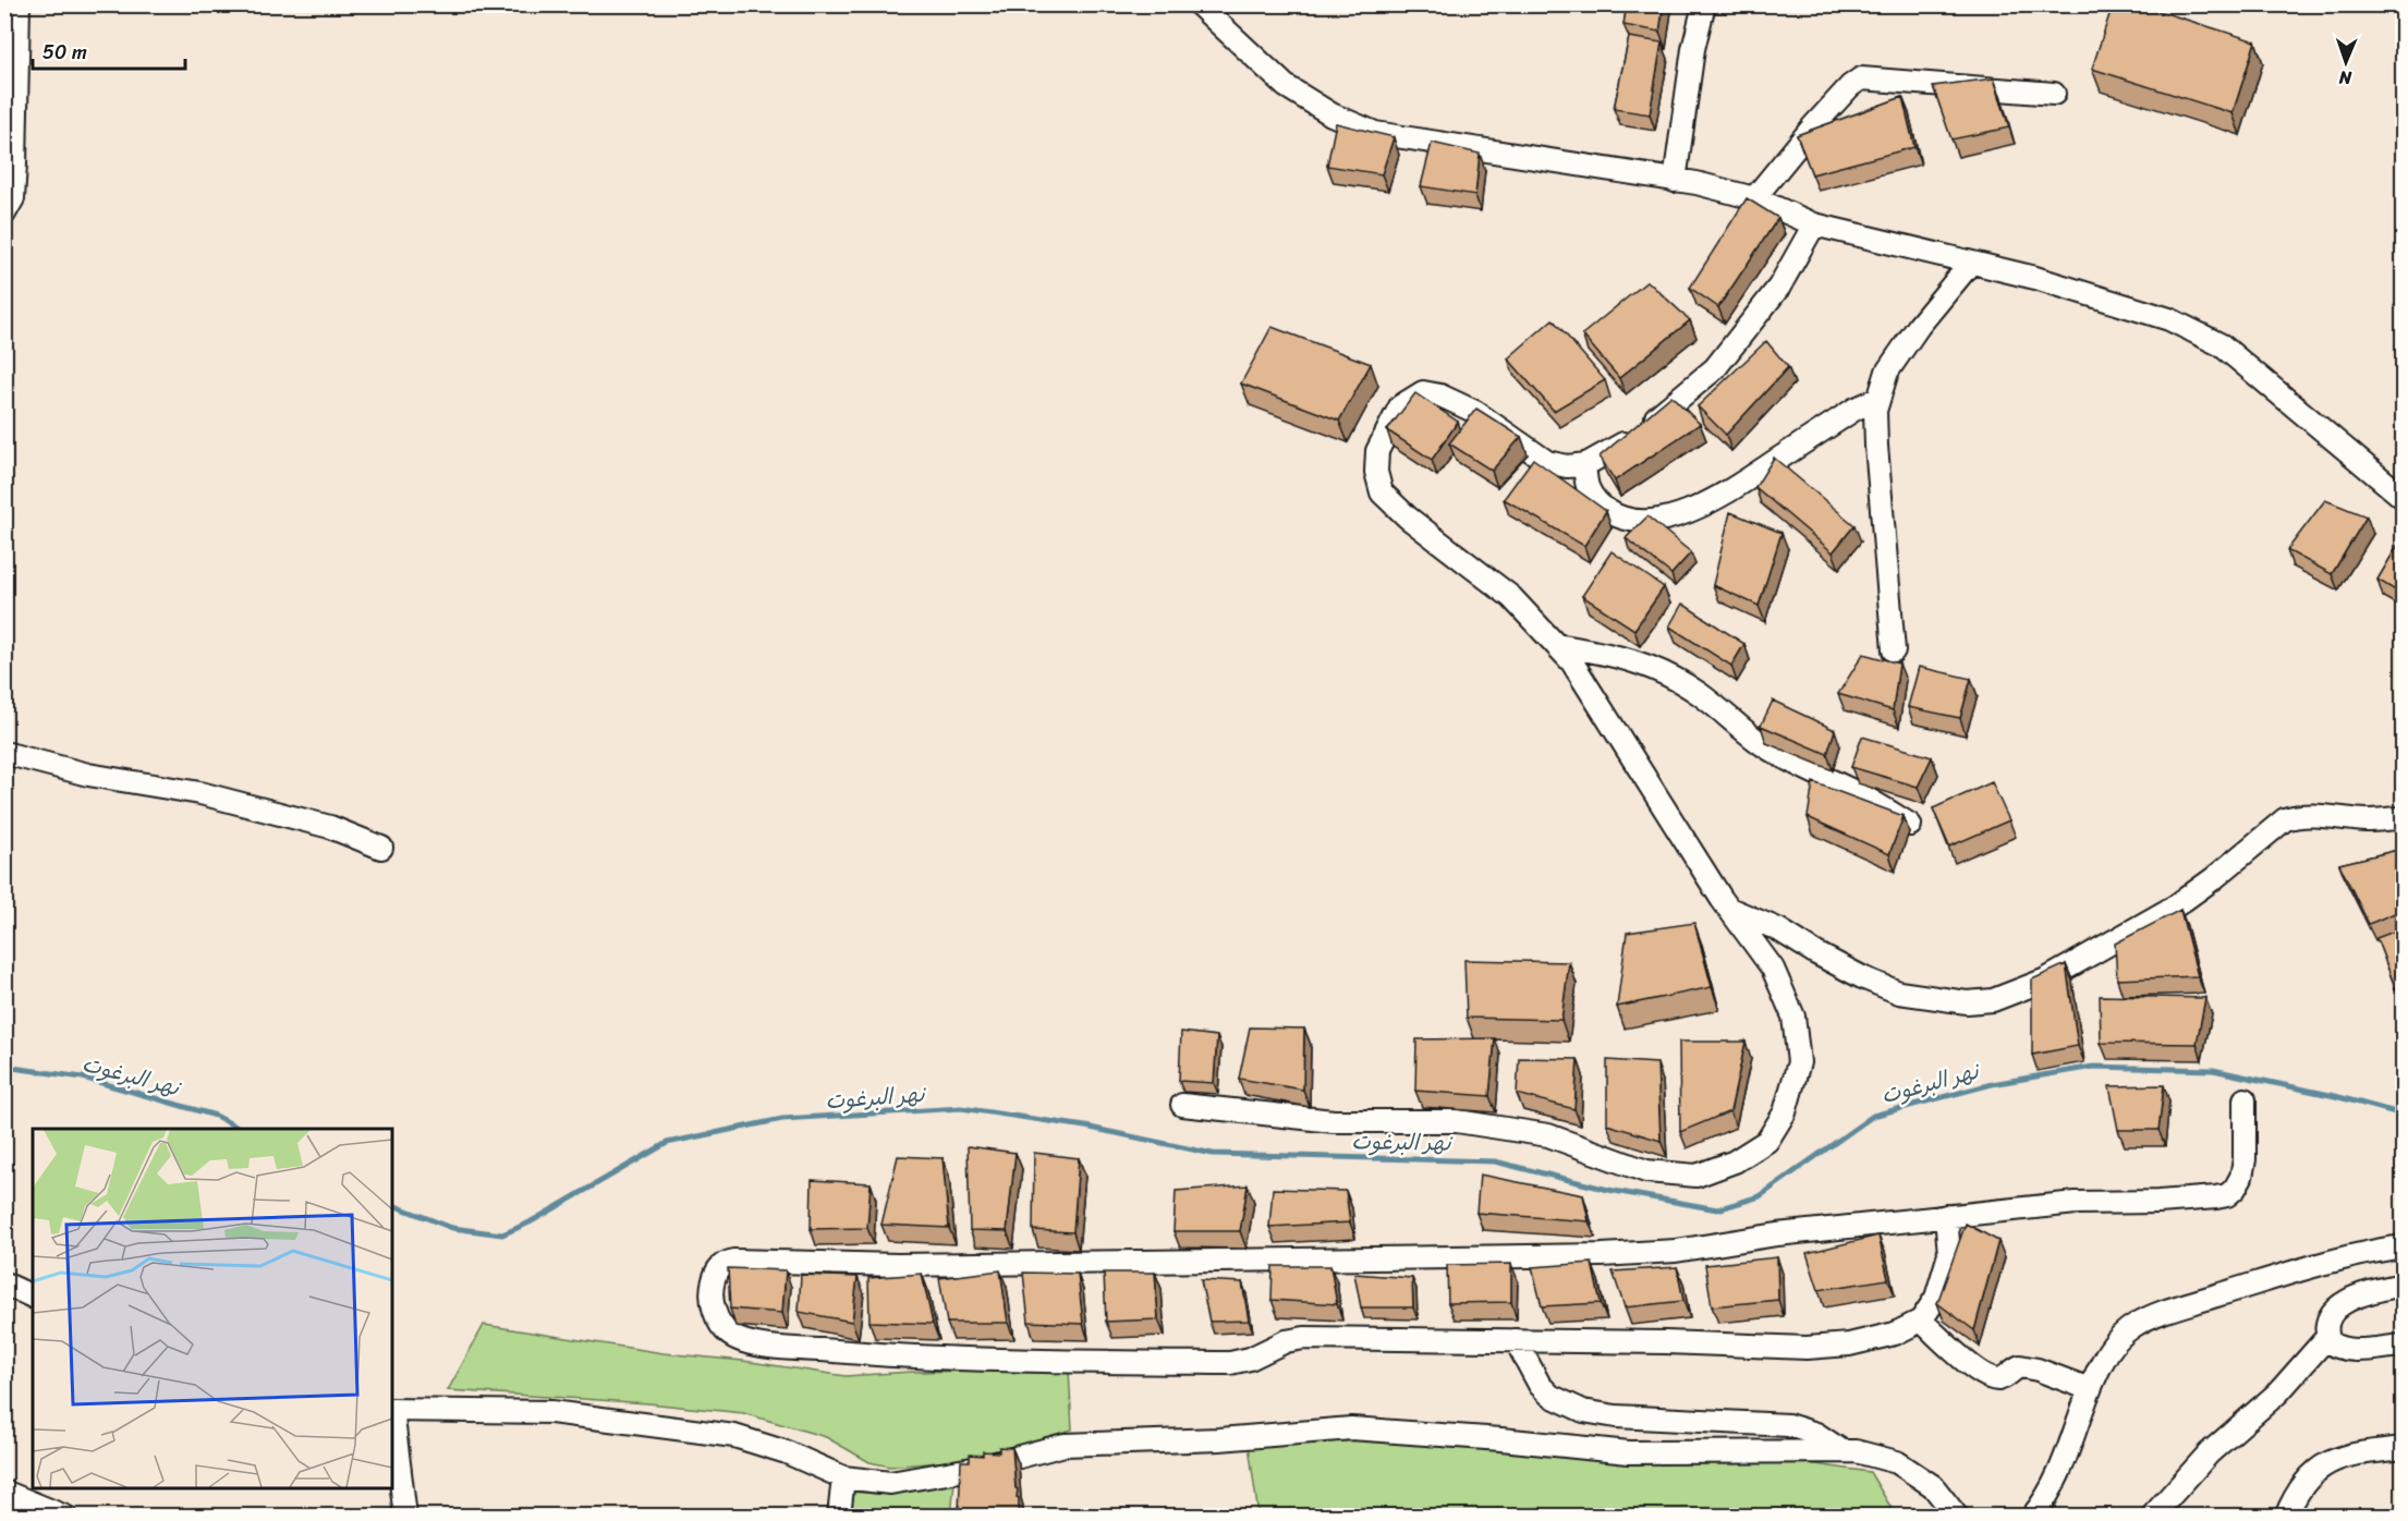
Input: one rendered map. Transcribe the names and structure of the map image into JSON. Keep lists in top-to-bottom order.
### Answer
{
  "water": ["نهر البرغوت"],
  "scale_bar": "50 m",
  "north": "bottom"
}
